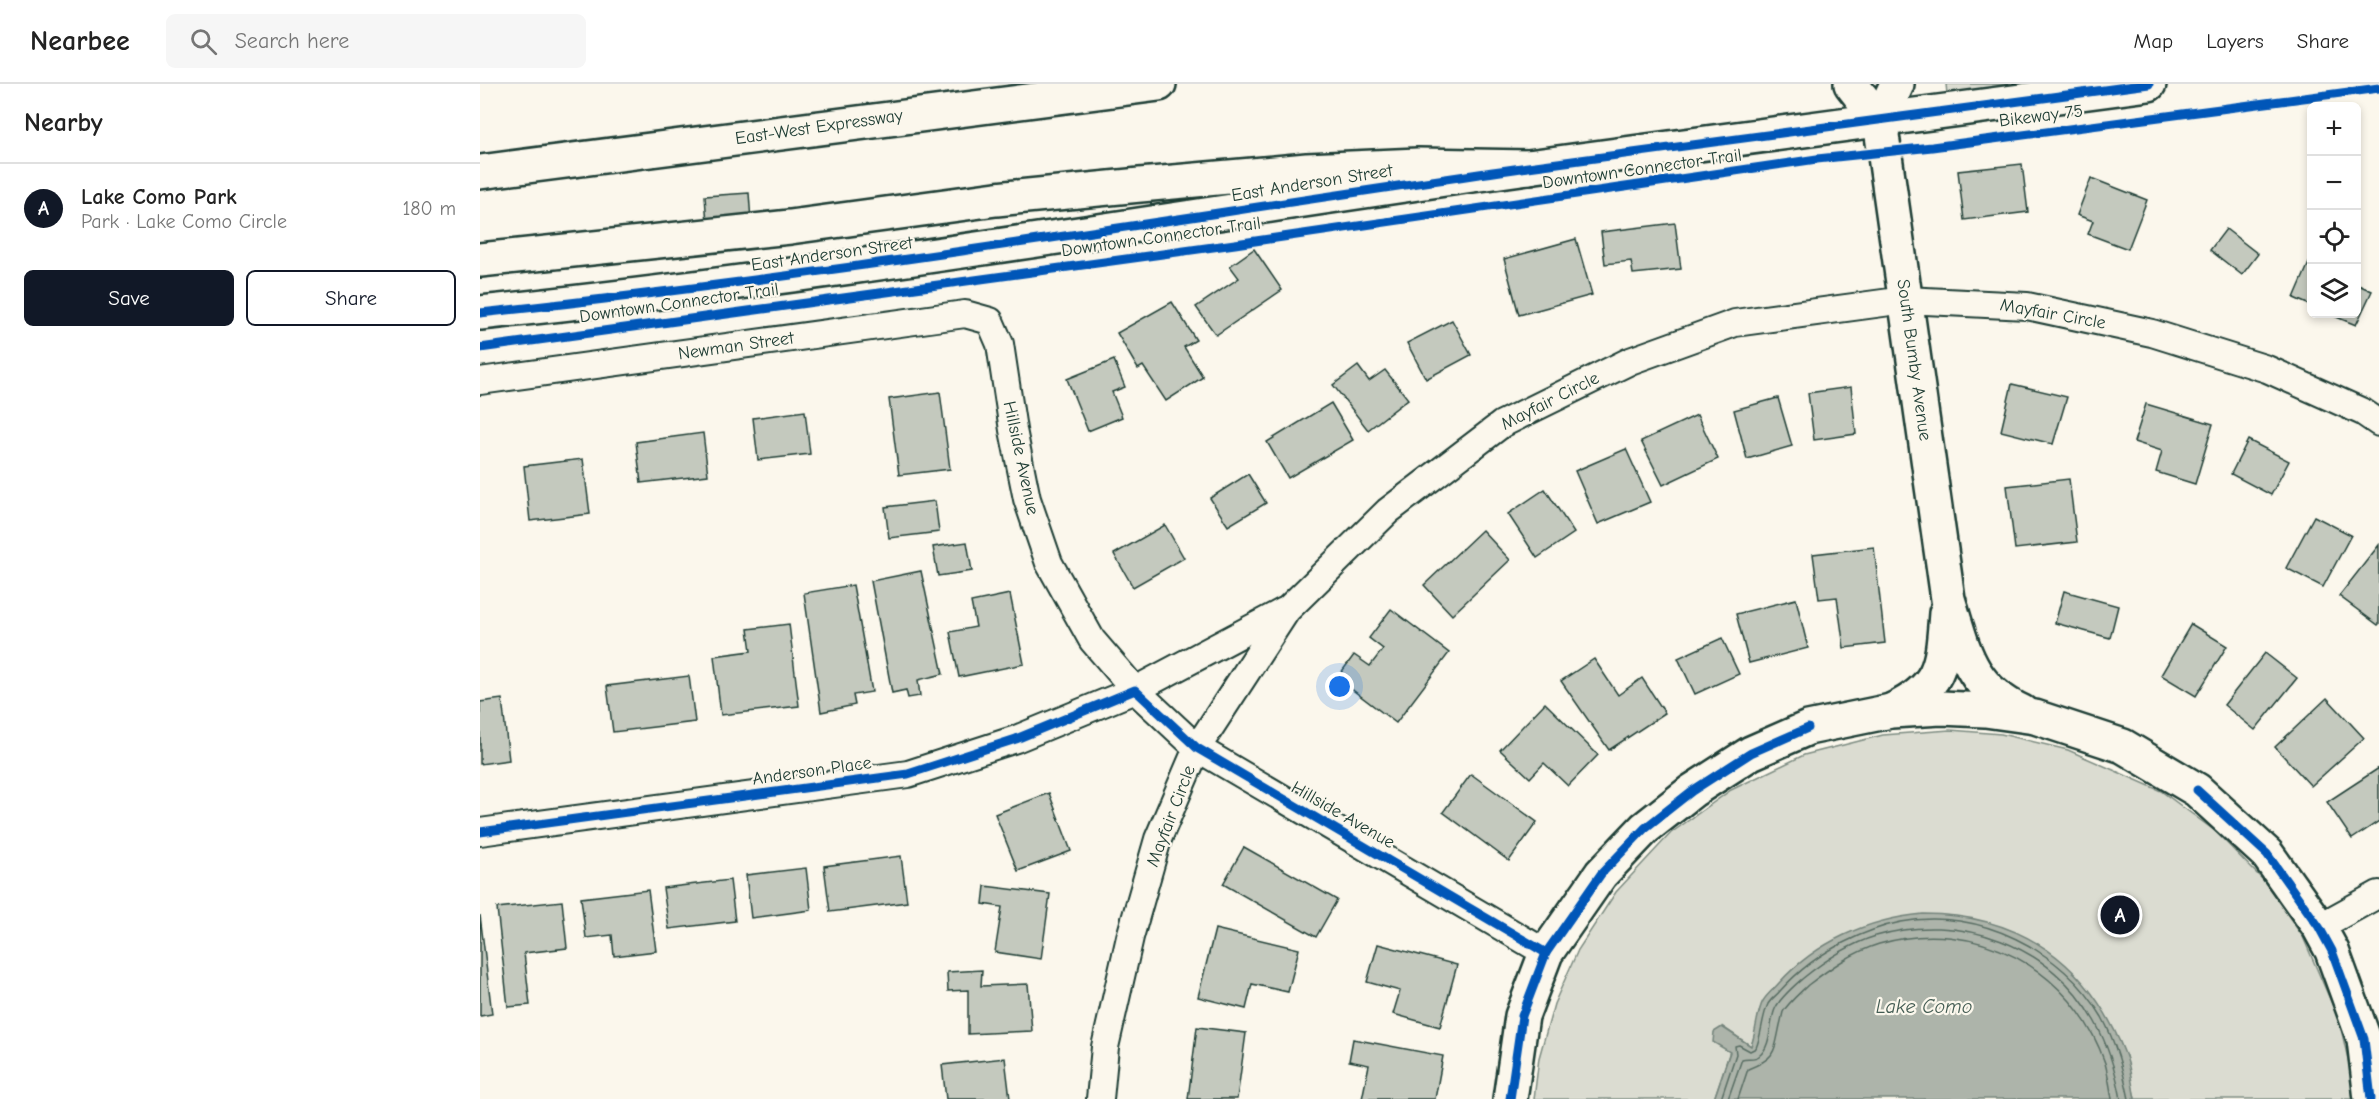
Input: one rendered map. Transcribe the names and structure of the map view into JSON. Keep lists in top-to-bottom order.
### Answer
{
  "streets": {
    "main road": ["East-West Expressway", "East Anderson Street", "South Bumby Avenue"],
    "street": [
      "Mayfair Circle",
      "Newman Street",
      "Hillside Avenue",
      "Anderson Place"
    ],
    "cycle path": ["Bikeway 75"]
  },
  "crossings": [
    ["East Anderson Street", "South Bumby Avenue"],
    ["Mayfair Circle", "South Bumby Avenue"],
    ["Mayfair Circle", "Hillside Avenue"],
    ["Mayfair Circle", "Anderson Place"],
    ["Newman Street", "Hillside Avenue"],
    ["Hillside Avenue", "Anderson Place"]
  ],
  "water": ["Lake Como"],
  "page": {
    "header": "Nearbee",
    "search": "Search here",
    "nav": ["Map", "Layers", "Share"],
    "heading": "Nearby",
    "map_buttons": ["+", "−"],
    "list": [
      {
        "mark": "A",
        "name": "Lake Como Park",
        "note": "Park · Lake Como Circle",
        "value": "180 m"
      }
    ],
    "buttons": ["Save", "Share"],
    "pins": "A"
  }
}
